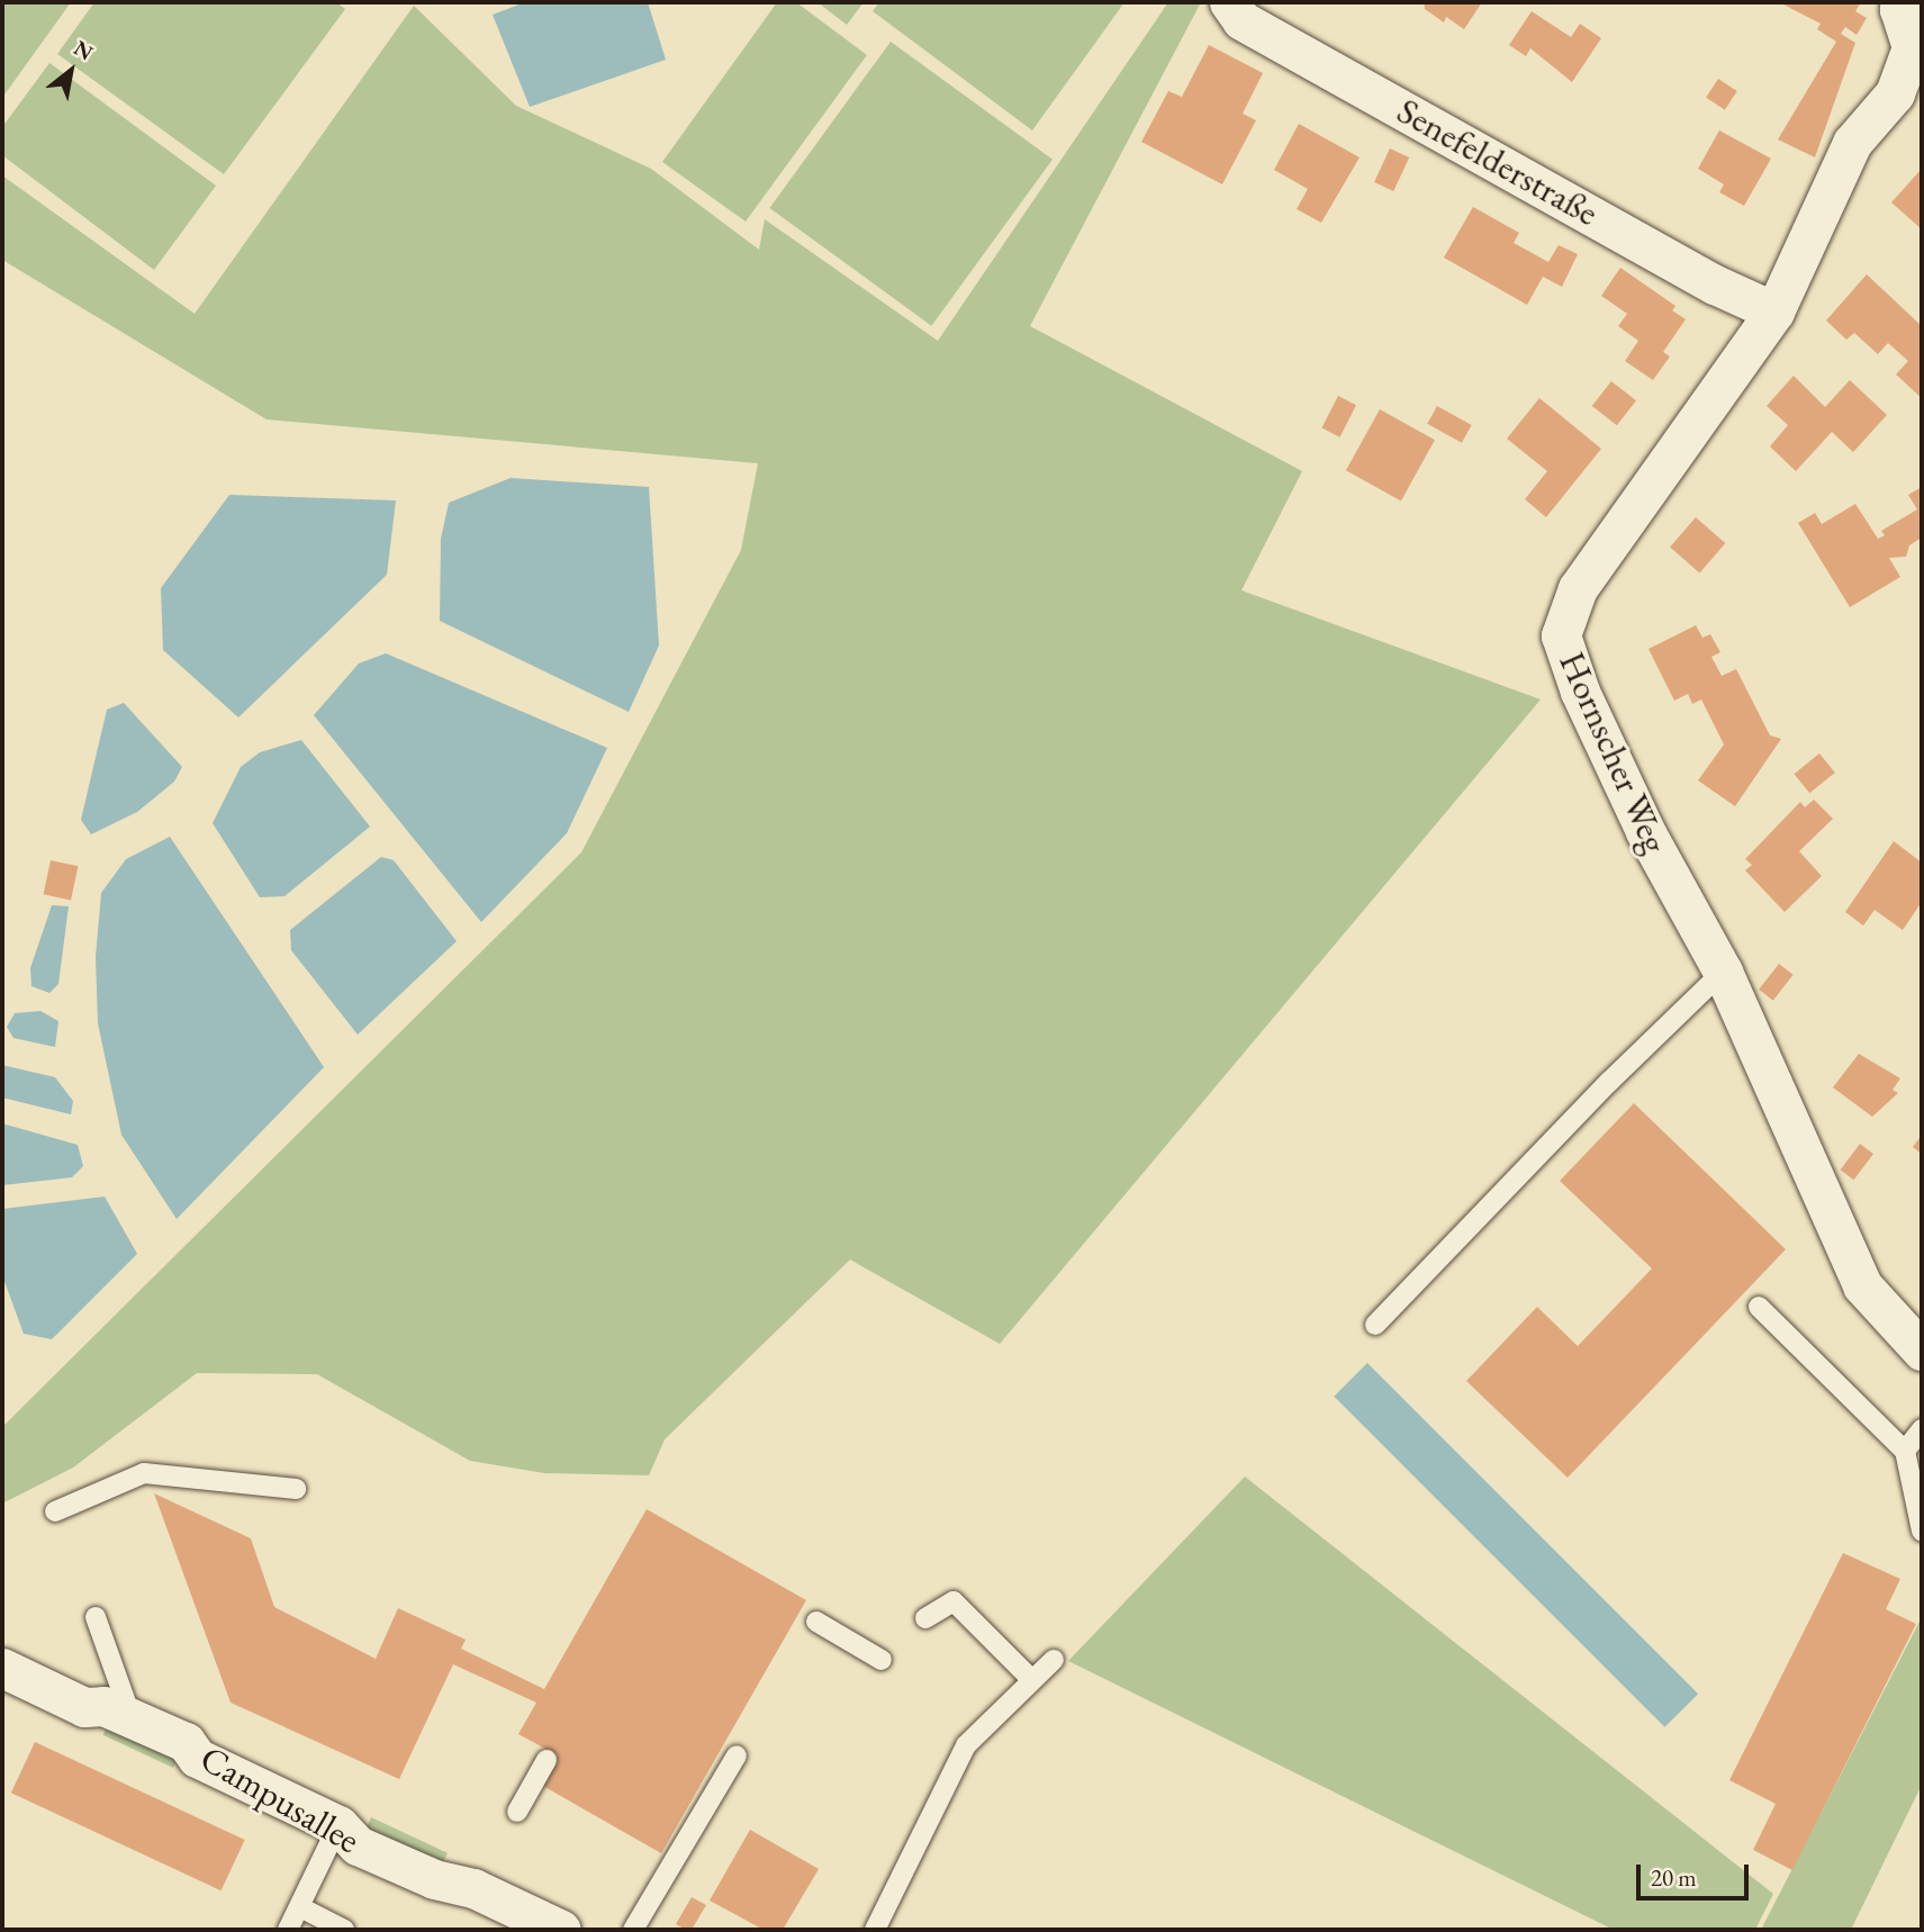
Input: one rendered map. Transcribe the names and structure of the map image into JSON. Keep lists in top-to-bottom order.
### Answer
{
  "streets": {
    "street": ["Senefelderstraße", "Hornscher Weg", "Campusallee"]
  },
  "crossings": [
    ["Senefelderstraße", "Hornscher Weg"]
  ],
  "scale_bar": "20 m",
  "north": "top right"
}
